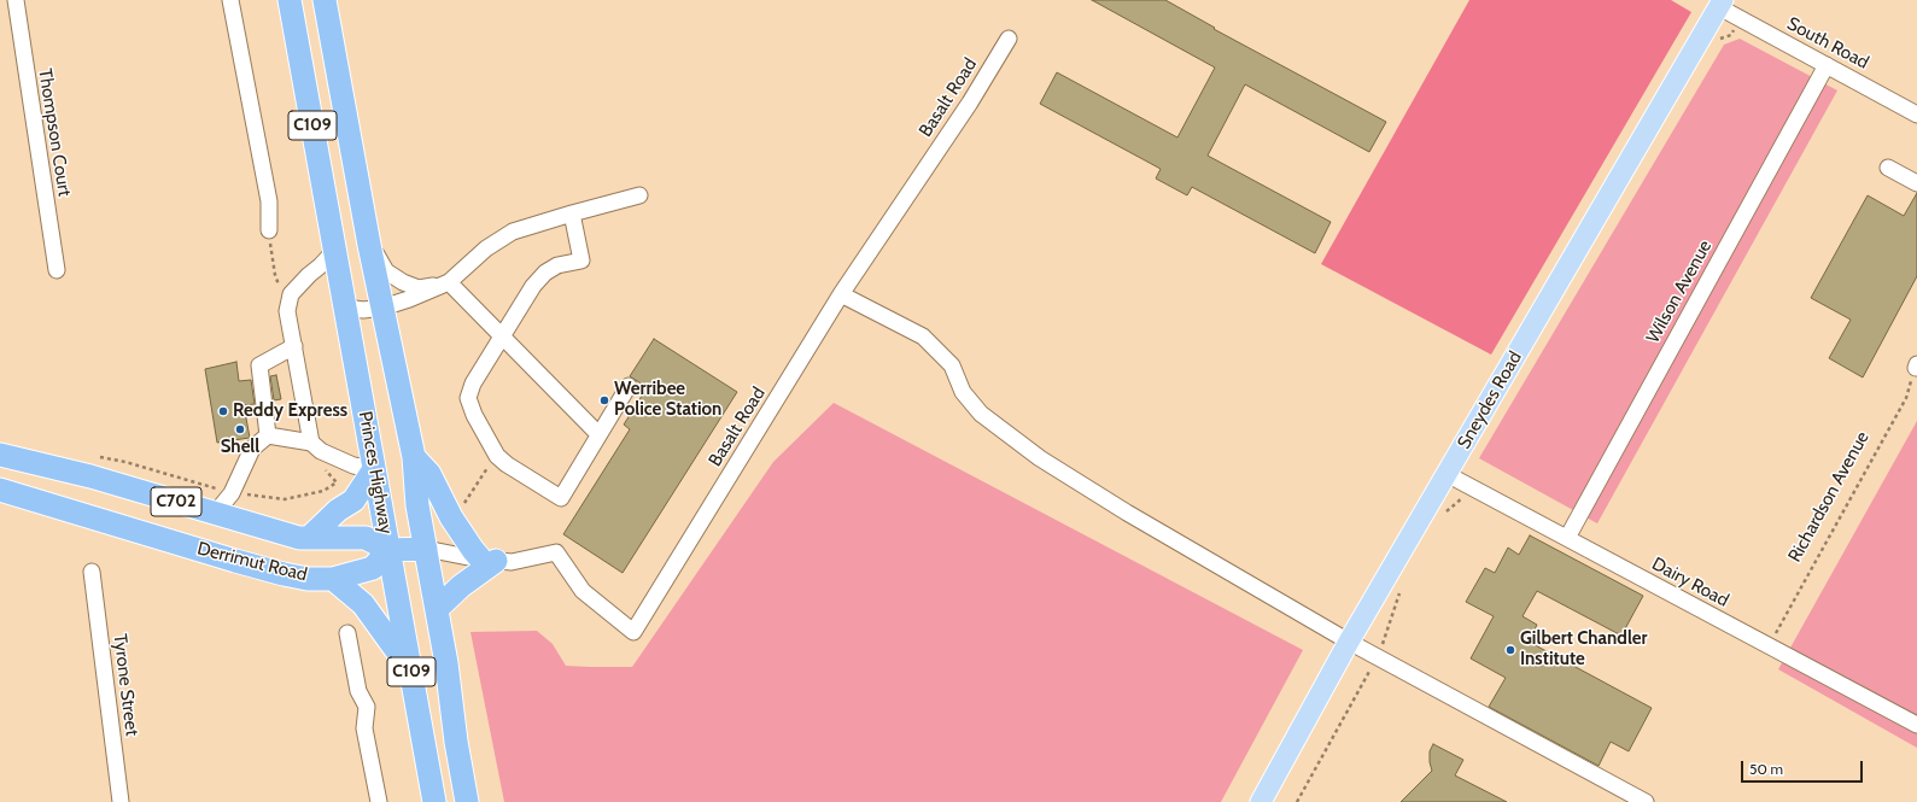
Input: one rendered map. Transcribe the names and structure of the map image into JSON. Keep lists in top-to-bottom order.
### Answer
{
  "streets": {
    "highway": [
      "C109",
      "Princes Highway",
      "C702",
      "Derrimut Road"
    ],
    "main road": ["Sneydes Road"],
    "street": [
      "South Road",
      "Basalt Road",
      "Thompson Court",
      "Wilson Avenue",
      "Dairy Road",
      "Tyrone Street"
    ],
    "path": ["Richardson Avenue"]
  },
  "crossings": [
    ["South Road", "Wilson Avenue"],
    ["South Road", "Sneydes Road"],
    ["Basalt Road", "Princes Highway"],
    ["Wilson Avenue", "Dairy Road"],
    ["Sneydes Road", "Dairy Road"],
    ["Princes Highway", "Derrimut Road"],
    ["Richardson Avenue", "Dairy Road"]
  ],
  "places": [
    "Werribee Police Station",
    "Reddy Express",
    "Shell",
    "Gilbert Chandler Institute"
  ],
  "scale_bar": "50 m"
}
